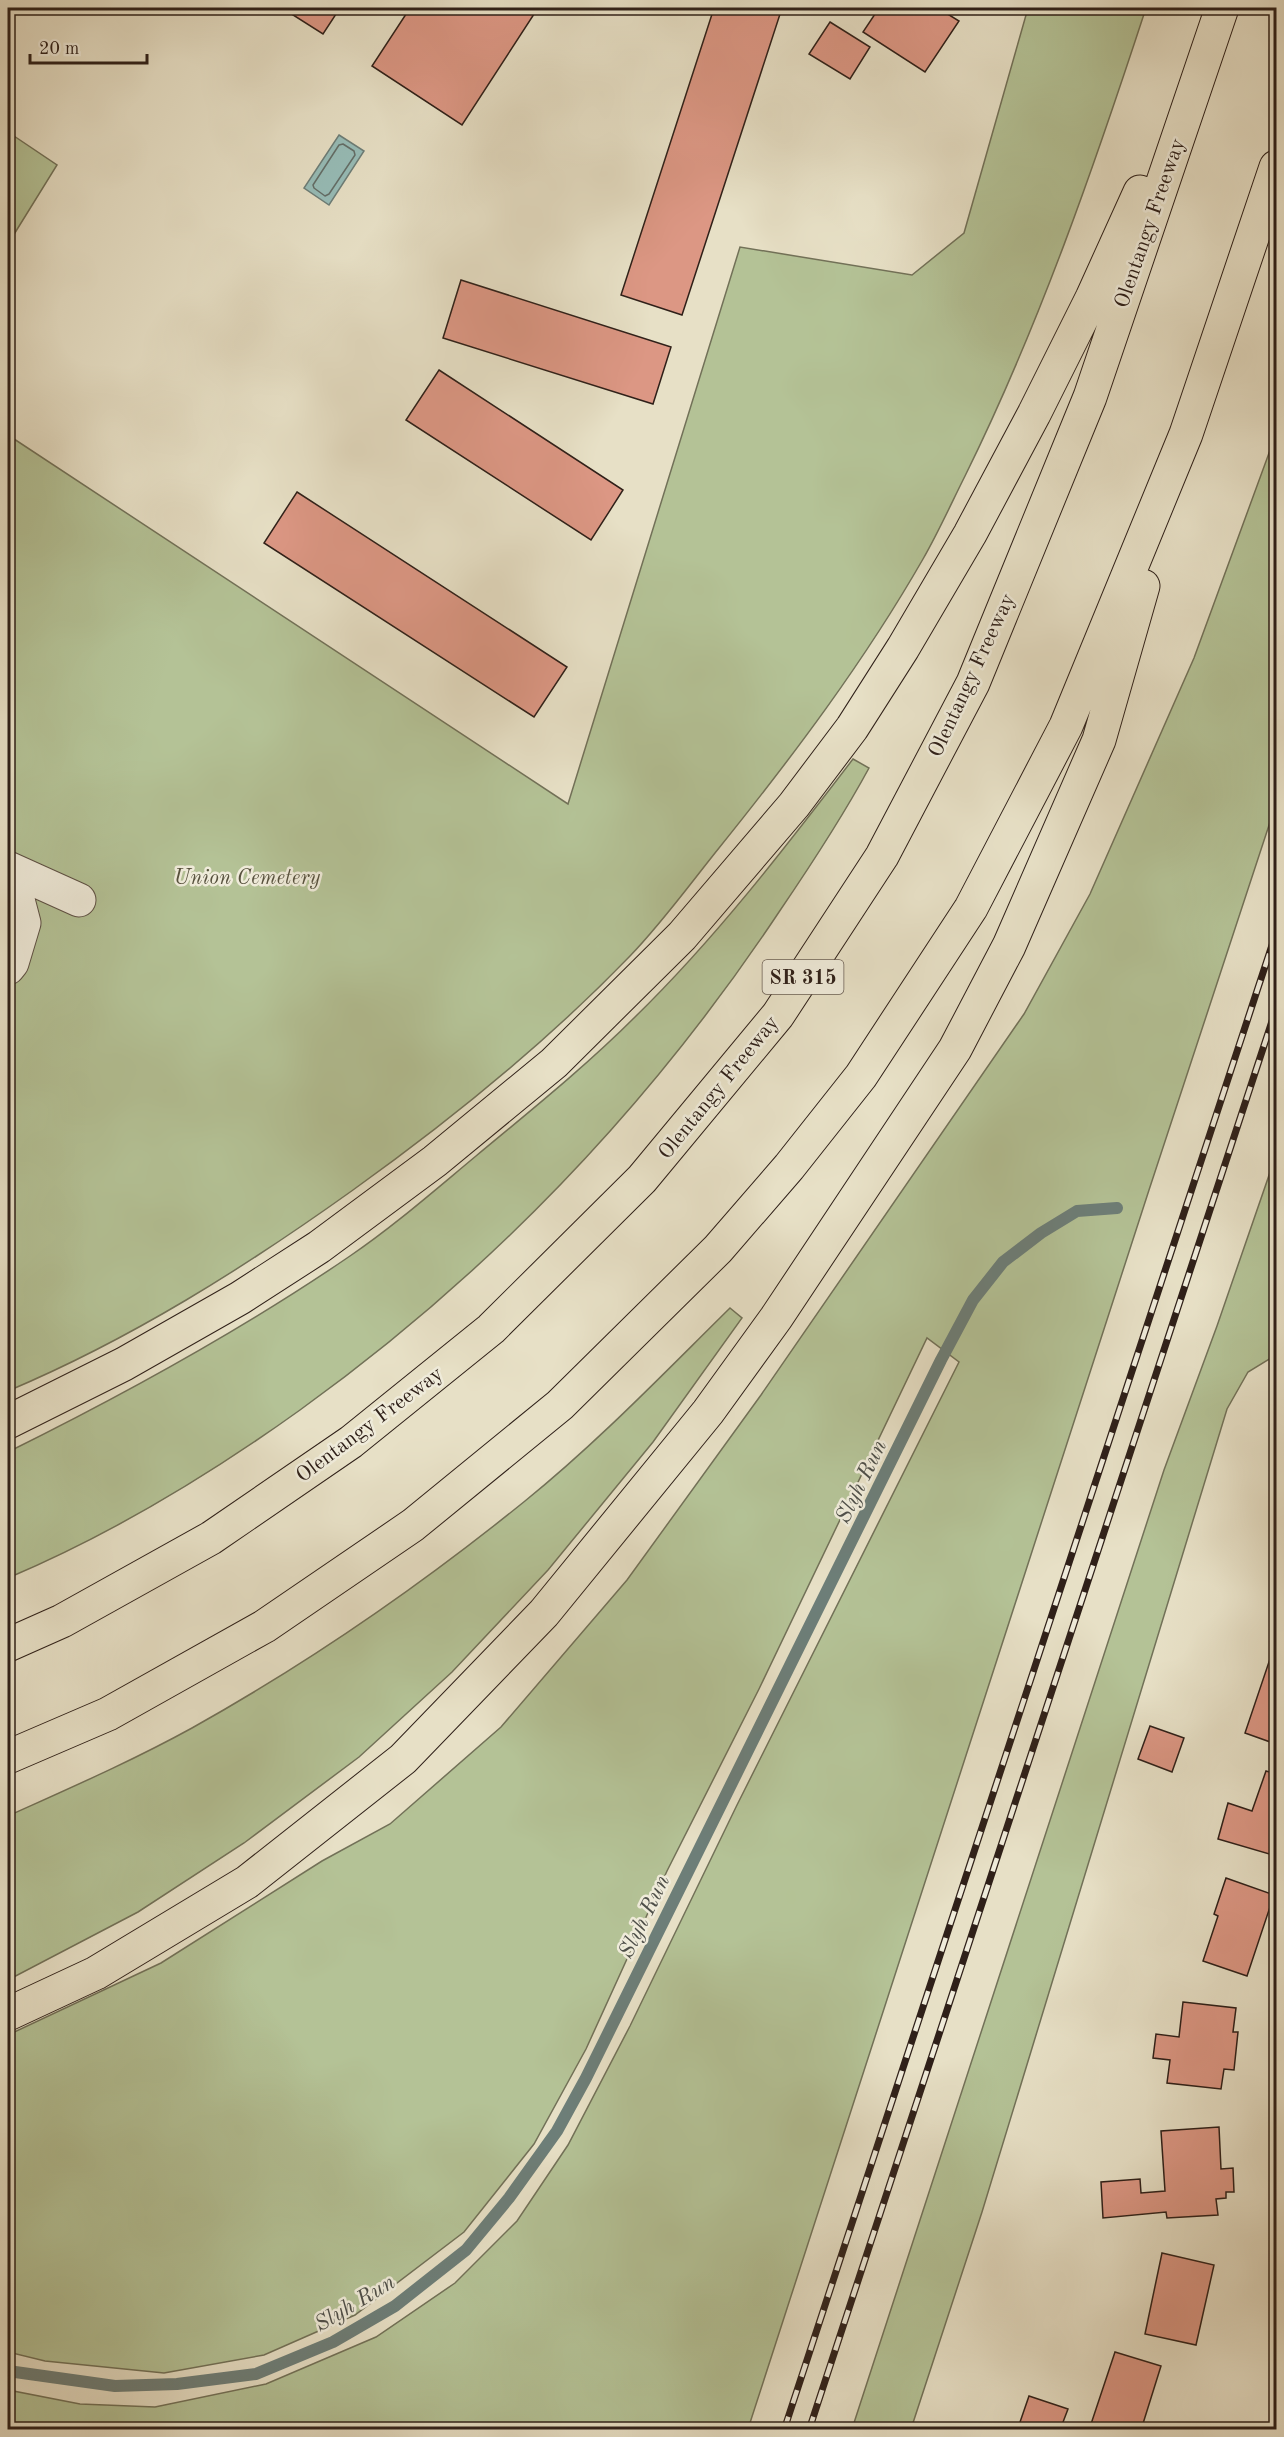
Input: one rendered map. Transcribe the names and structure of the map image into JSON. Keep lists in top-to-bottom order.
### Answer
{
  "streets": {
    "highway": ["Olentangy Freeway", "SR 315"]
  },
  "water": ["Slyh Run"],
  "parks": ["Union Cemetery"],
  "scale_bar": "20 m"
}
